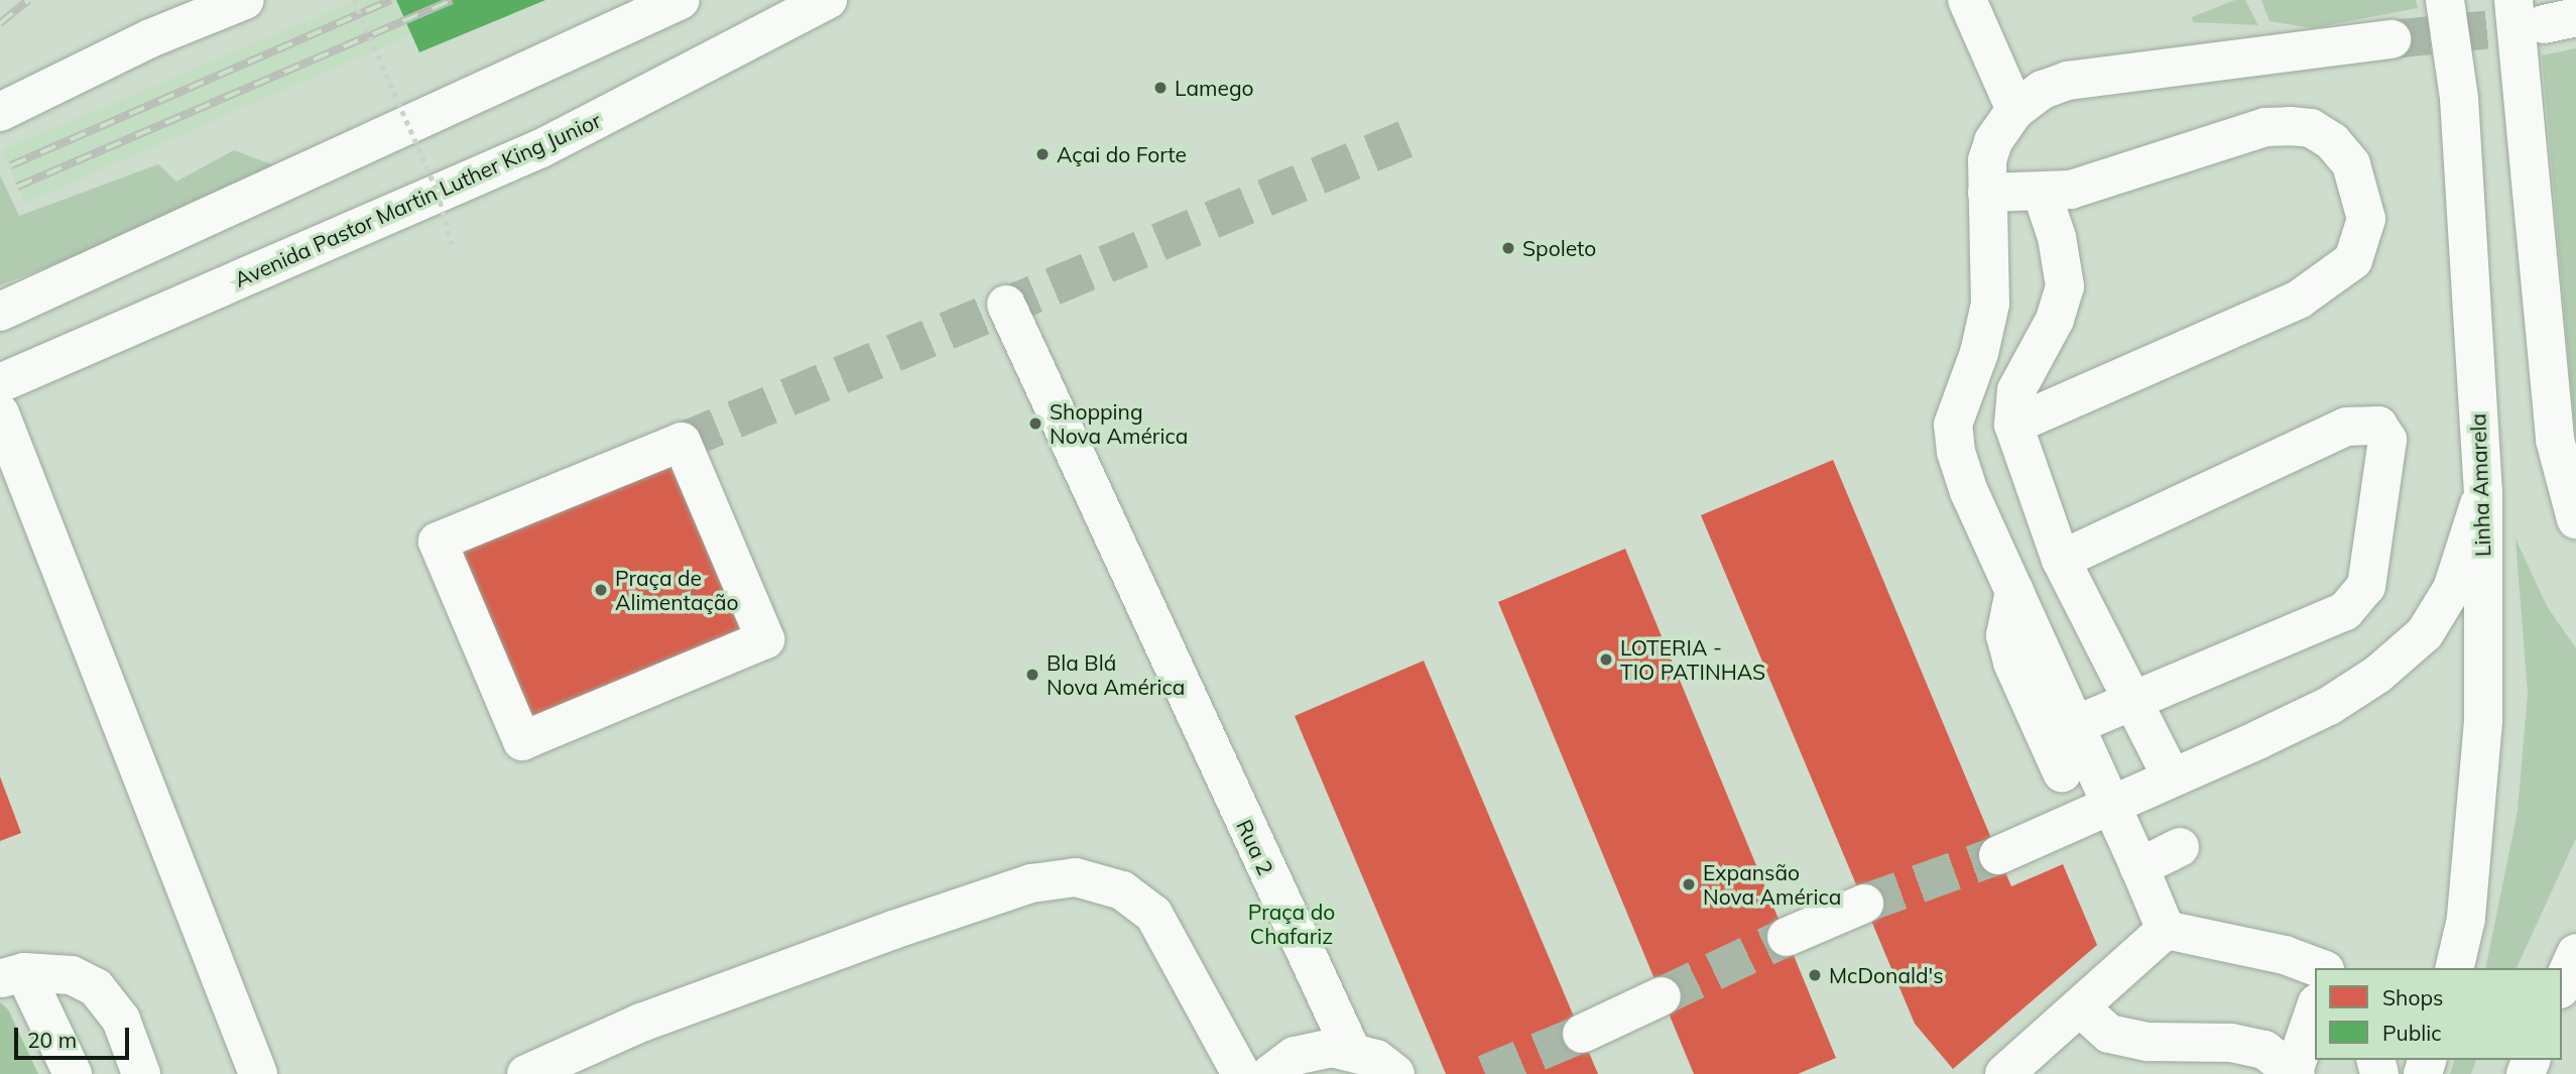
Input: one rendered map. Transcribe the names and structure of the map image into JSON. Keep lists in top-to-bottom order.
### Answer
{
  "streets": {
    "main road": ["Avenida Pastor Martin Luther King Junior", "Linha Amarela", "Rua 2"]
  },
  "parks": ["Praça do Chafariz"],
  "places": [
    "Lamego",
    "Açai do Forte",
    "Spoleto",
    "Shopping Nova América",
    "Praça de Alimentação",
    "LOTERIA - TIO PATINHAS",
    "Bla Blá Nova América",
    "Expansão Nova América",
    "McDonald's"
  ],
  "legend": ["Shops", "Public"],
  "scale_bar": "20 m"
}
